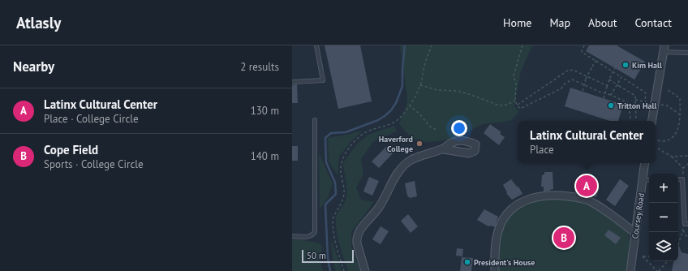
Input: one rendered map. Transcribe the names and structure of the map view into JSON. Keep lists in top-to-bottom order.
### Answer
{
  "streets": {
    "street": ["Coursey Road"]
  },
  "places": [
    "Kim Hall",
    "Tritton Hall",
    "Haverford College",
    "President's House"
  ],
  "scale_bar": "50 m",
  "page": {
    "header": "Atlasly",
    "nav": [
      "Home",
      "Map",
      "About",
      "Contact"
    ],
    "heading": ["Nearby", "2 results"],
    "list": [
      {
        "mark": "A",
        "name": "Latinx Cultural Center",
        "note": "Place · College Circle",
        "value": "130 m"
      },
      {
        "mark": "B",
        "name": "Cope Field",
        "note": "Sports · College Circle",
        "value": "140 m"
      }
    ],
    "popup": ["Latinx Cultural Center", "Place"],
    "map_buttons": ["+", "−"],
    "pins": ["A", "B"],
    "scale": "50 m"
  }
}
